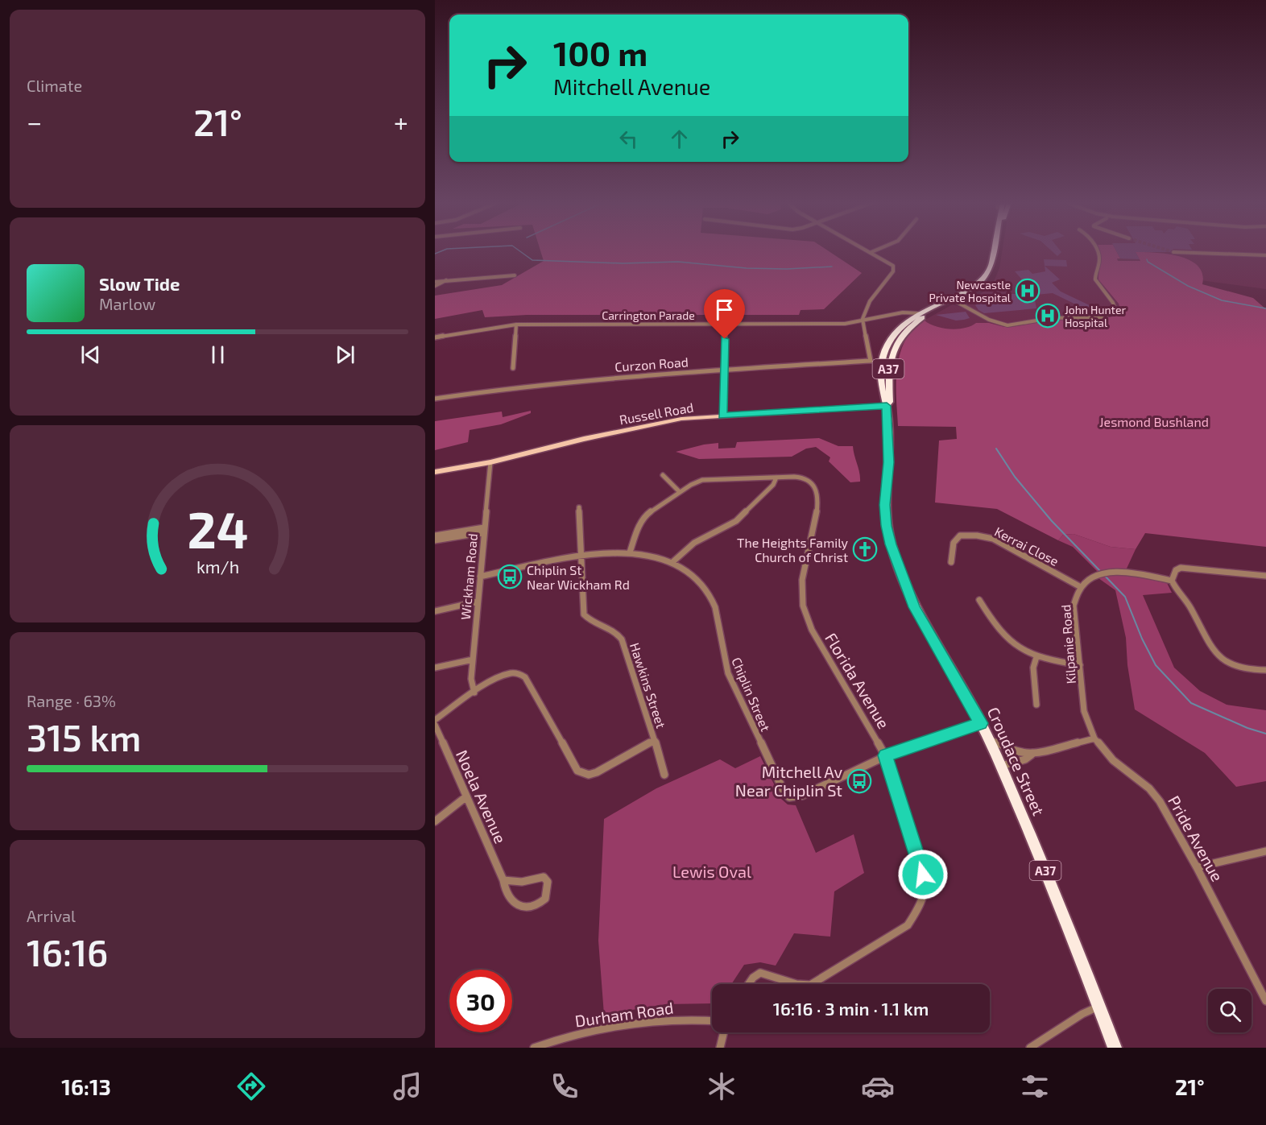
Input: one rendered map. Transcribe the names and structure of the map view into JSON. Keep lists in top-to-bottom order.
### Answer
{
  "streets": {
    "highway": ["A37", "Croudace Street"],
    "main road": ["Russell Road"],
    "street": [
      "Carrington Parade",
      "Curzon Road",
      "Kerrai Close",
      "Wickham Road",
      "Kilpanie Road",
      "Florida Avenue",
      "Hawkins Street",
      "Chiplin Street",
      "Noela Avenue",
      "Pride Avenue",
      "Durham Road"
    ]
  },
  "crossings": [
    ["Carrington Parade", "Curzon Road"],
    ["Carrington Parade", "A37"],
    ["A37", "Russell Road"],
    ["A37", "Croudace Street"],
    ["Russell Road", "Wickham Road"],
    ["Russell Road", "Croudace Street"],
    ["Kerrai Close", "Kilpanie Road"],
    ["Wickham Road", "Chiplin Street"],
    ["Kilpanie Road", "Pride Avenue"],
    ["Florida Avenue", "Chiplin Street"],
    ["Hawkins Street", "Chiplin Street"]
  ],
  "parks": ["Jesmond Bushland", "Lewis Oval"],
  "places": {
    "hospital": ["Newcastle Private Hospital", "John Hunter Hospital"],
    "church": ["The Heights Family Church of Christ"],
    "bus stop": ["Chiplin St Near Wickham Rd", "Mitchell Av Near Chiplin St"]
  },
  "page": {
    "tile": [
      "Climate",
      ["Range · 63%", "315 km"],
      ["Arrival", "16:16"]
    ],
    "turn": ["100 m", "Mitchell Avenue"],
    "heat": ["−", "21°", "+"],
    "song": ["Slow Tide", "Marlow"],
    "limit": "30",
    "trip": "16:16 · 3 min · 1.1 km",
    "tabs": ["16:13", "21°"],
    "gauge": ["24", "km/h"]
  }
}
